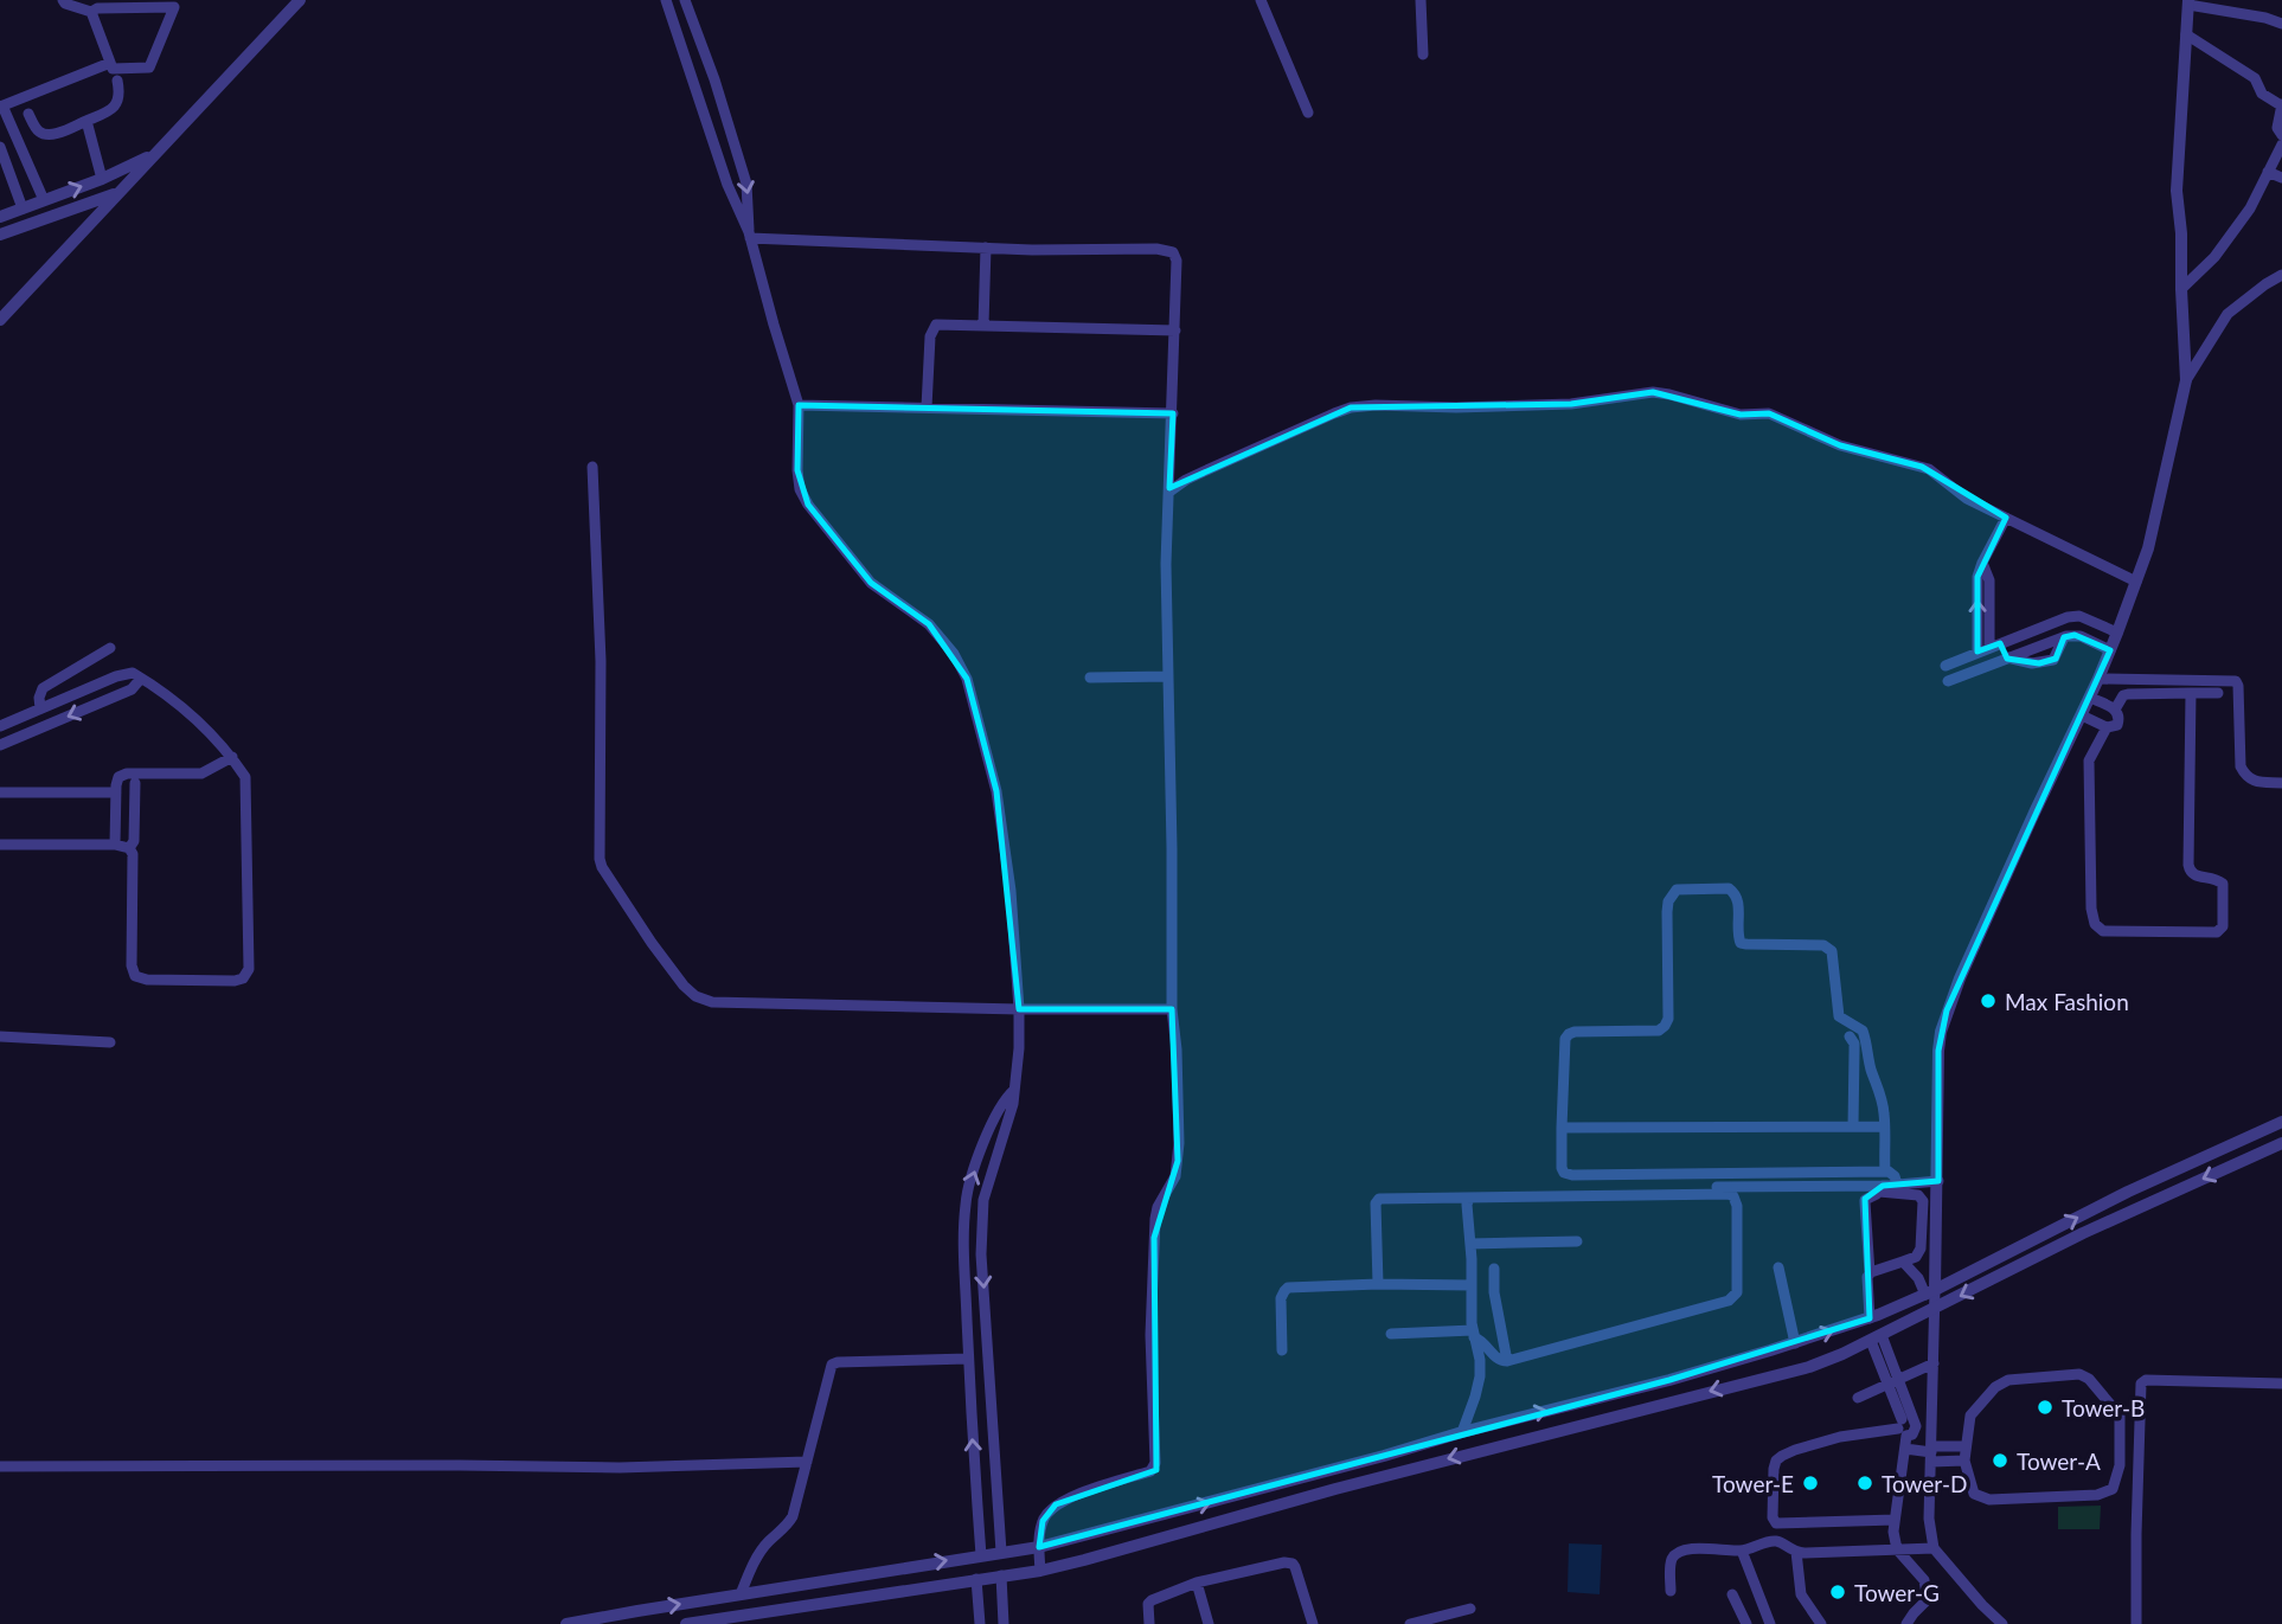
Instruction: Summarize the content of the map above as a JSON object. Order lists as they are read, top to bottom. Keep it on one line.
{"places":["Max Fashion","Tower-B","Tower-A","Tower-E","Tower-D","Tower-G"]}
